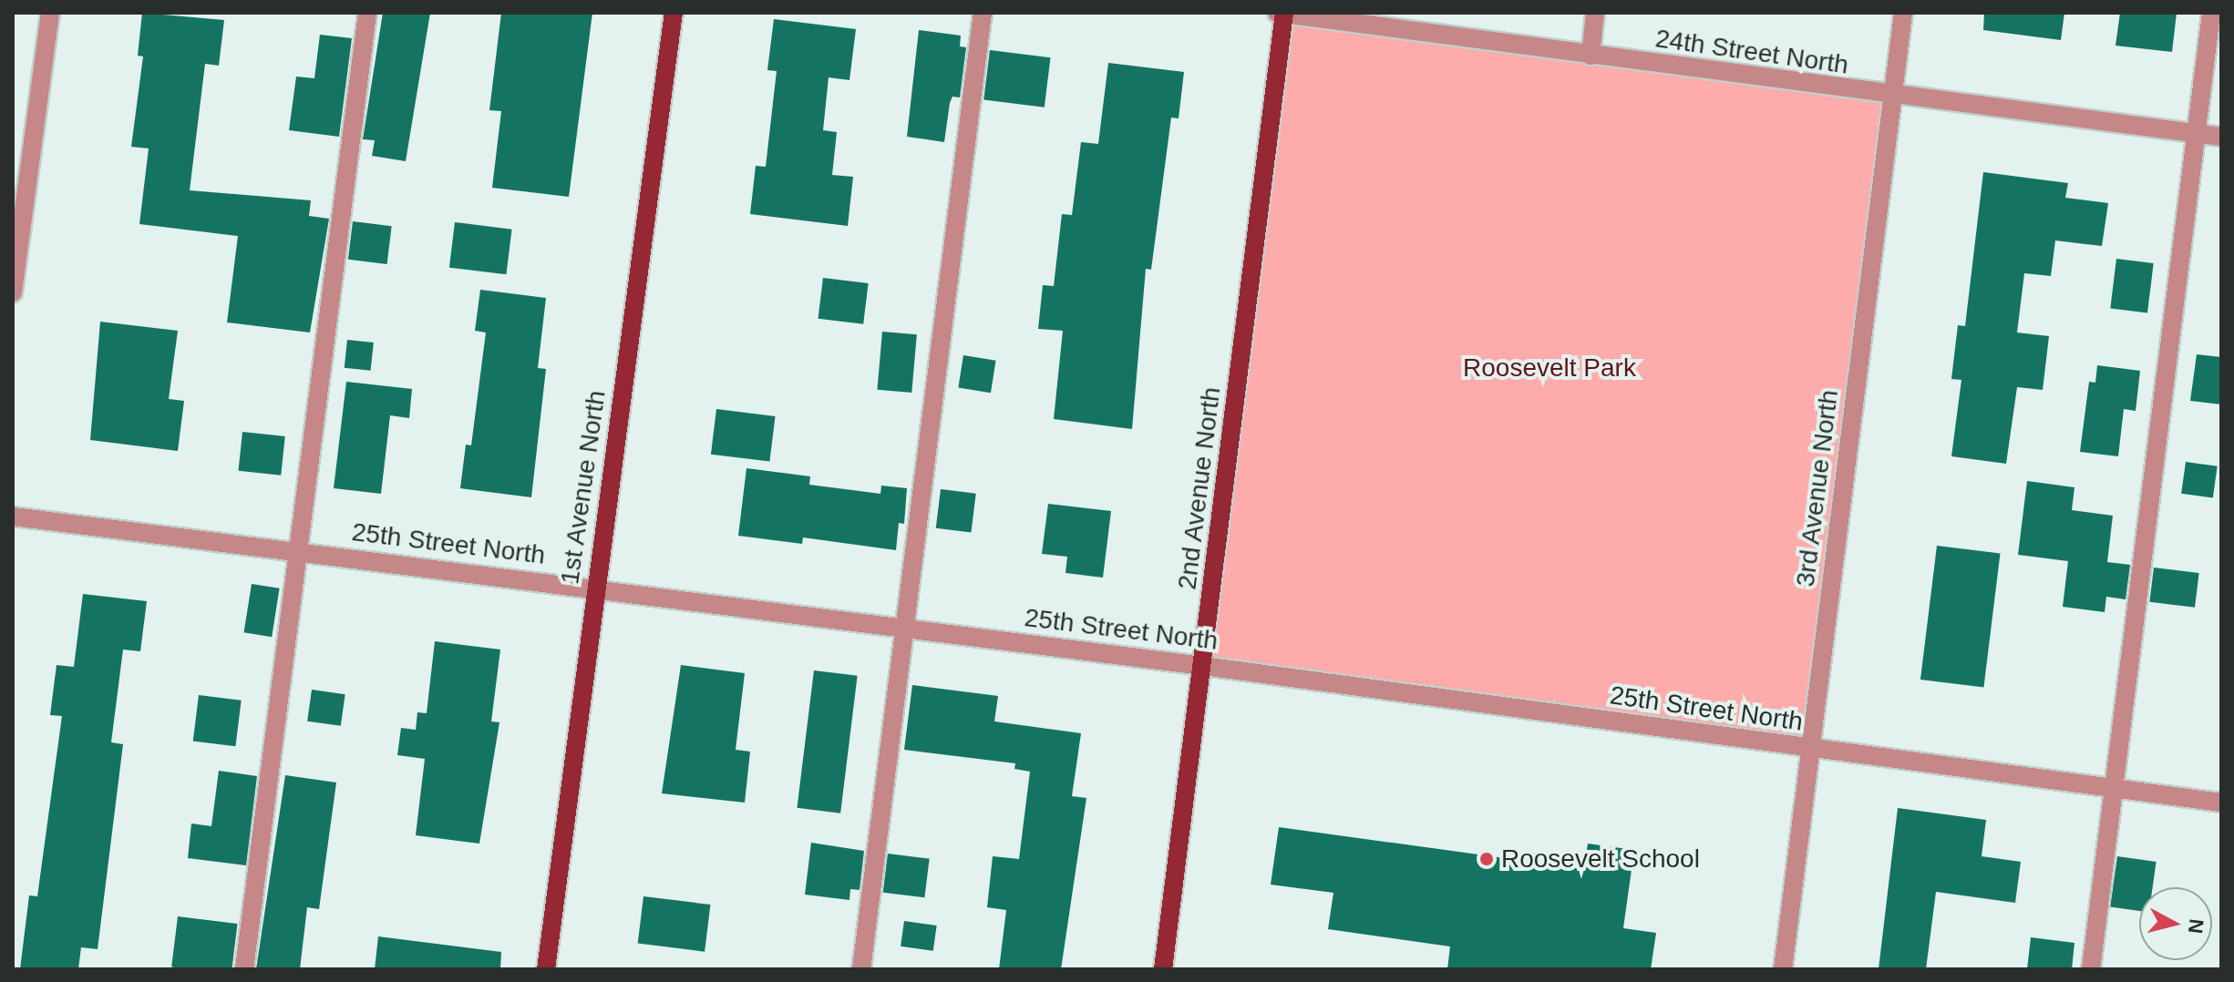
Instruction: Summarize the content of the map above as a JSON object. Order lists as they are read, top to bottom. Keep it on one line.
{"streets":{"main road":["1st Avenue North","2nd Avenue North"],"street":["24th Street North","3rd Avenue North","25th Street North"]},"crossings":[["24th Street North","2nd Avenue North"],["24th Street North","3rd Avenue North"],["1st Avenue North","25th Street North"],["2nd Avenue North","25th Street North"],["3rd Avenue North","25th Street North"]],"parks":["Roosevelt Park"],"places":["Roosevelt School"],"north":"right"}
